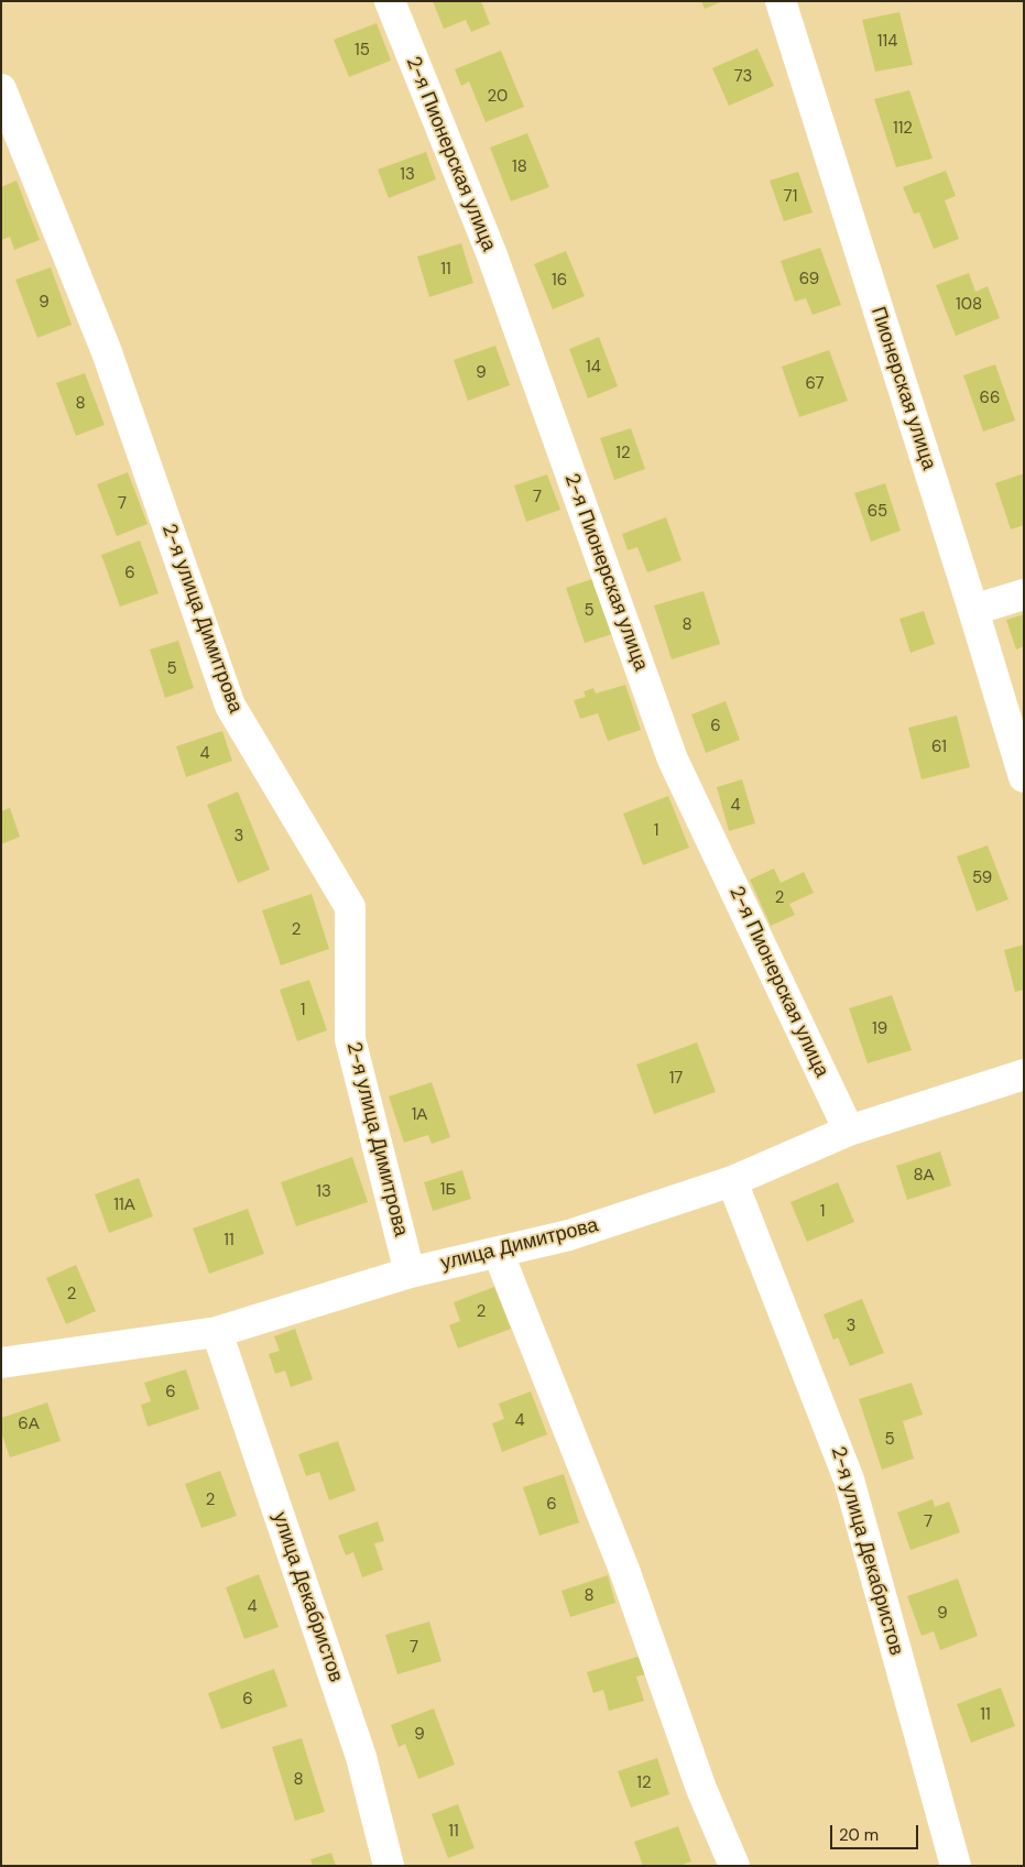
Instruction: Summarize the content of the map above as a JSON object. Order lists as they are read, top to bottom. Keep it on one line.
{"streets":{"street":["2-я Пионерская улица","Пионерская улица","2-я улица Димитрова","улица Димитрова","2-я улица Декабристов","улица Декабристов"]},"crossings":[["2-я Пионерская улица","улица Димитрова"],["2-я улица Димитрова","улица Димитрова"],["улица Димитрова","2-я улица Декабристов"],["улица Димитрова","улица Декабристов"]],"house_numbers":["114","15","73","20","112","18","13","71","11","69","16","9","108","14","9","67","66","8","12","7","7","65","6","5","8","5","6","61","4","4","1","3","59","2","2","1","19","17","1А","8А","1Б","13","11А","1","11","2","2","3","6","4","6А","5","2","6","7","8","4","9","7","6","11","9","8","12","11"],"scale_bar":"20 m"}
